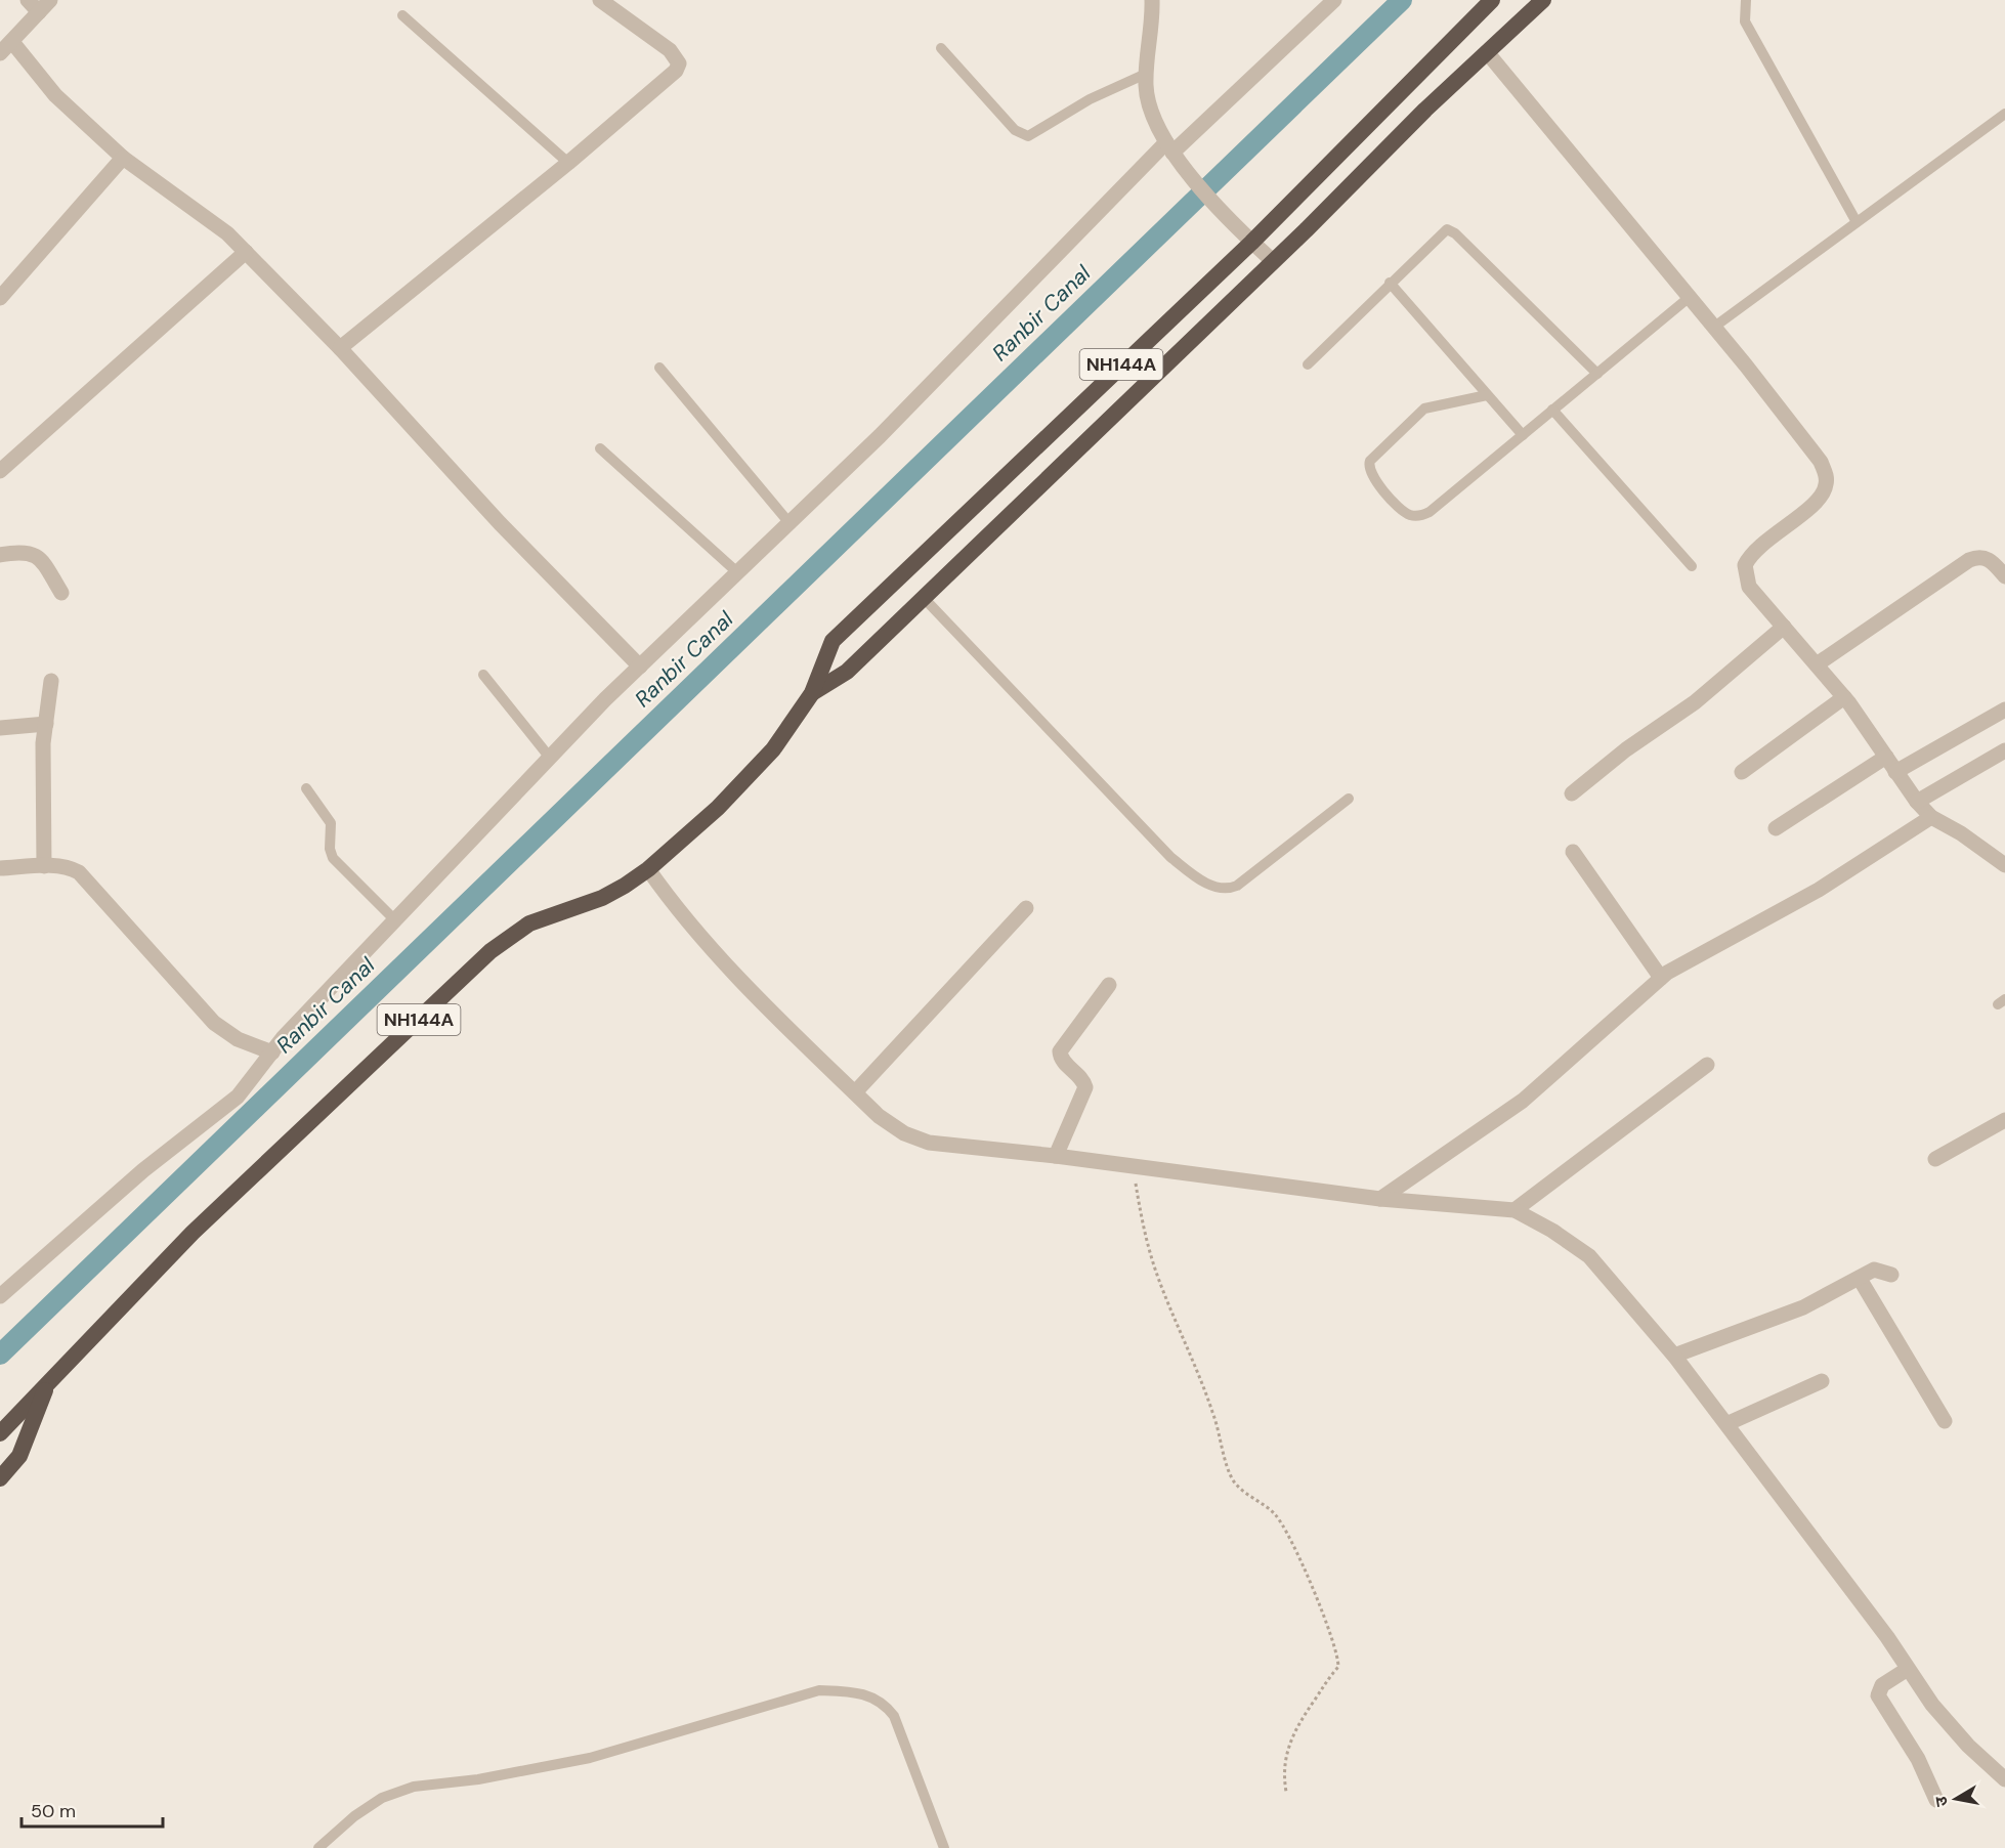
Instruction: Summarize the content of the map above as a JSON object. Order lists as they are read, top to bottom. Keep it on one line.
{"streets":{"highway":["NH144A"]},"water":["Ranbir Canal"],"scale_bar":"50 m","north":"left"}
